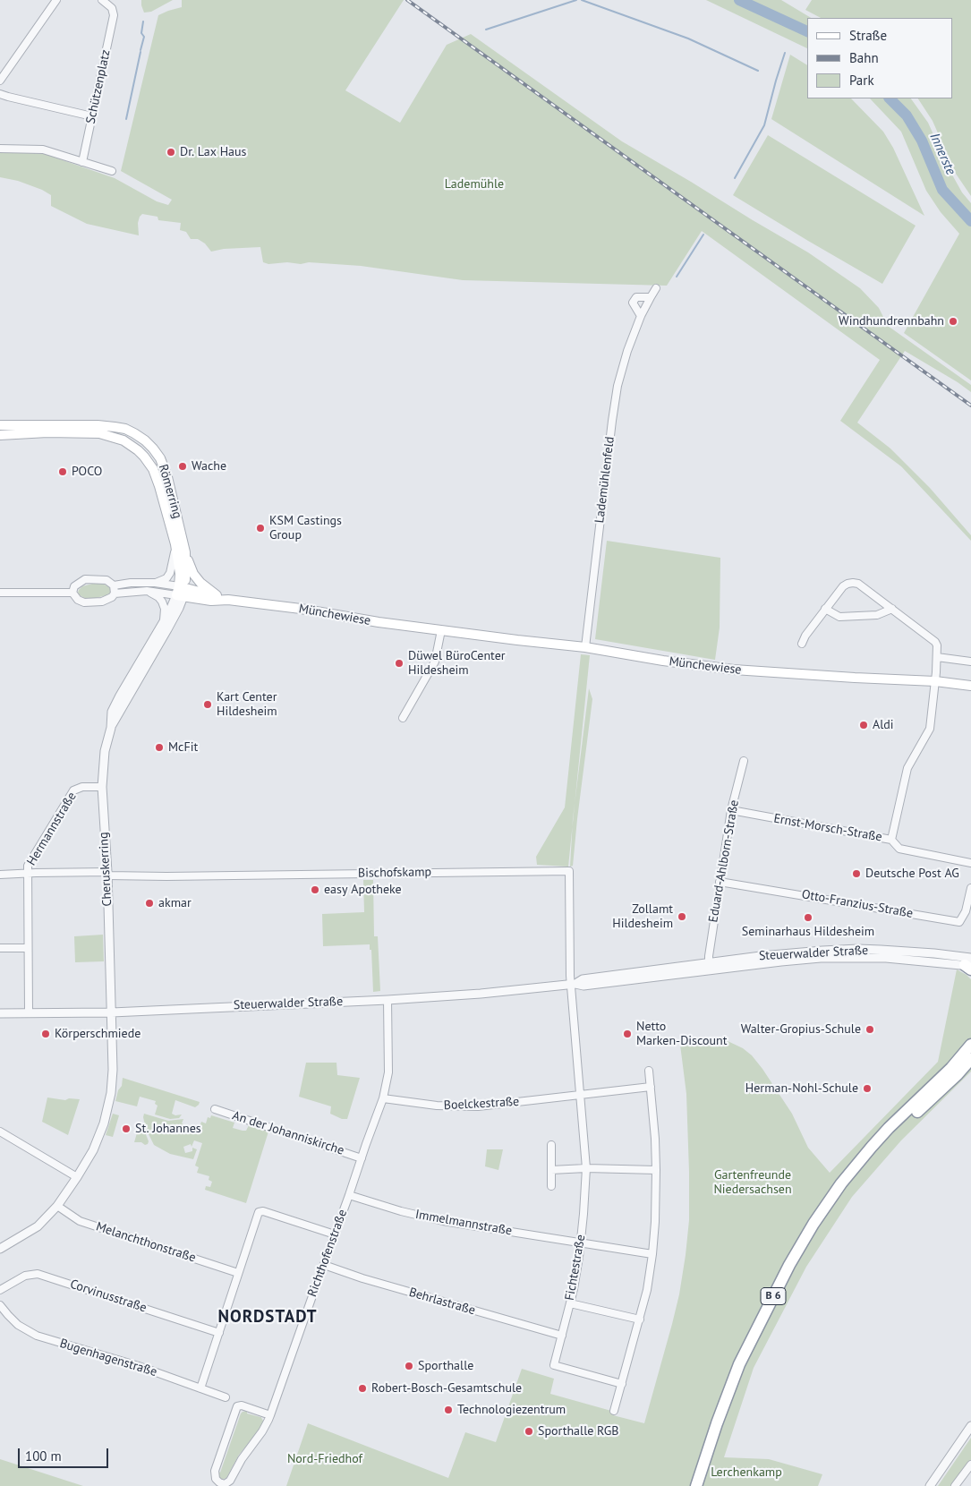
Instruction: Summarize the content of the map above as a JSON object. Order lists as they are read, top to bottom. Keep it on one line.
{"streets":{"highway":["B 6"],"main road":["Römerring","Münchewiese"],"street":["Schützenplatz","Lademühlenfeld","Ernst-Morsch-Straße","Hermannstraße","Eduard-Ahlborn-Straße","Cheruskerring","Bischofskamp","Otto-Franzius-Straße","Steuerwalder Straße","Boelckestraße","An der Johanniskirche","Immelmannstraße","Melanchthonstraße","Richthofenstraße","Fichtestraße","Corvinusstraße","Behrlastraße","Bugenhagenstraße"]},"crossings":[["Lademühlenfeld","Münchewiese"],["Römerring","Münchewiese"],["Römerring","Cheruskerring"],["Münchewiese","Ernst-Morsch-Straße"],["Münchewiese","Cheruskerring"],["Ernst-Morsch-Straße","Eduard-Ahlborn-Straße"],["Hermannstraße","Cheruskerring"],["Hermannstraße","Bischofskamp"],["Hermannstraße","Steuerwalder Straße"],["Eduard-Ahlborn-Straße","Otto-Franzius-Straße"],["Eduard-Ahlborn-Straße","Steuerwalder Straße"],["Cheruskerring","Bischofskamp"],["Cheruskerring","Steuerwalder Straße"],["Cheruskerring","Melanchthonstraße"],["Bischofskamp","Steuerwalder Straße"],["Bischofskamp","Fichtestraße"],["Steuerwalder Straße","Richthofenstraße"],["Steuerwalder Straße","Fichtestraße"],["Boelckestraße","Richthofenstraße"],["Boelckestraße","Fichtestraße"],["An der Johanniskirche","Richthofenstraße"],["Immelmannstraße","Richthofenstraße"],["Immelmannstraße","Fichtestraße"],["Richthofenstraße","Behrlastraße"],["Fichtestraße","Behrlastraße"]],"districts":["NORDSTADT"],"water":["Innerste"],"parks":["Lademühle","Gartenfreunde Niedersachsen","Nord-Friedhof","Lerchenkamp"],"places":["Dr. Lax Haus","Windhundrennbahn","Wache","POCO","KSM Castings Group","Düwel BüroCenter Hildesheim","Kart Center Hildesheim","Aldi","McFit","Deutsche Post AG","easy Apotheke","akmar","Zollamt Hildesheim","Seminarhaus Hildesheim","Walter-Gropius-Schule","Körperschmiede","Netto Marken-Discount","Herman-Nohl-Schule","St. Johannes","Sporthalle","Robert-Bosch-Gesamtschule","Technologiezentrum","Sporthalle RGB"],"legend":["Straße","Bahn","Park"],"scale_bar":"100 m"}
